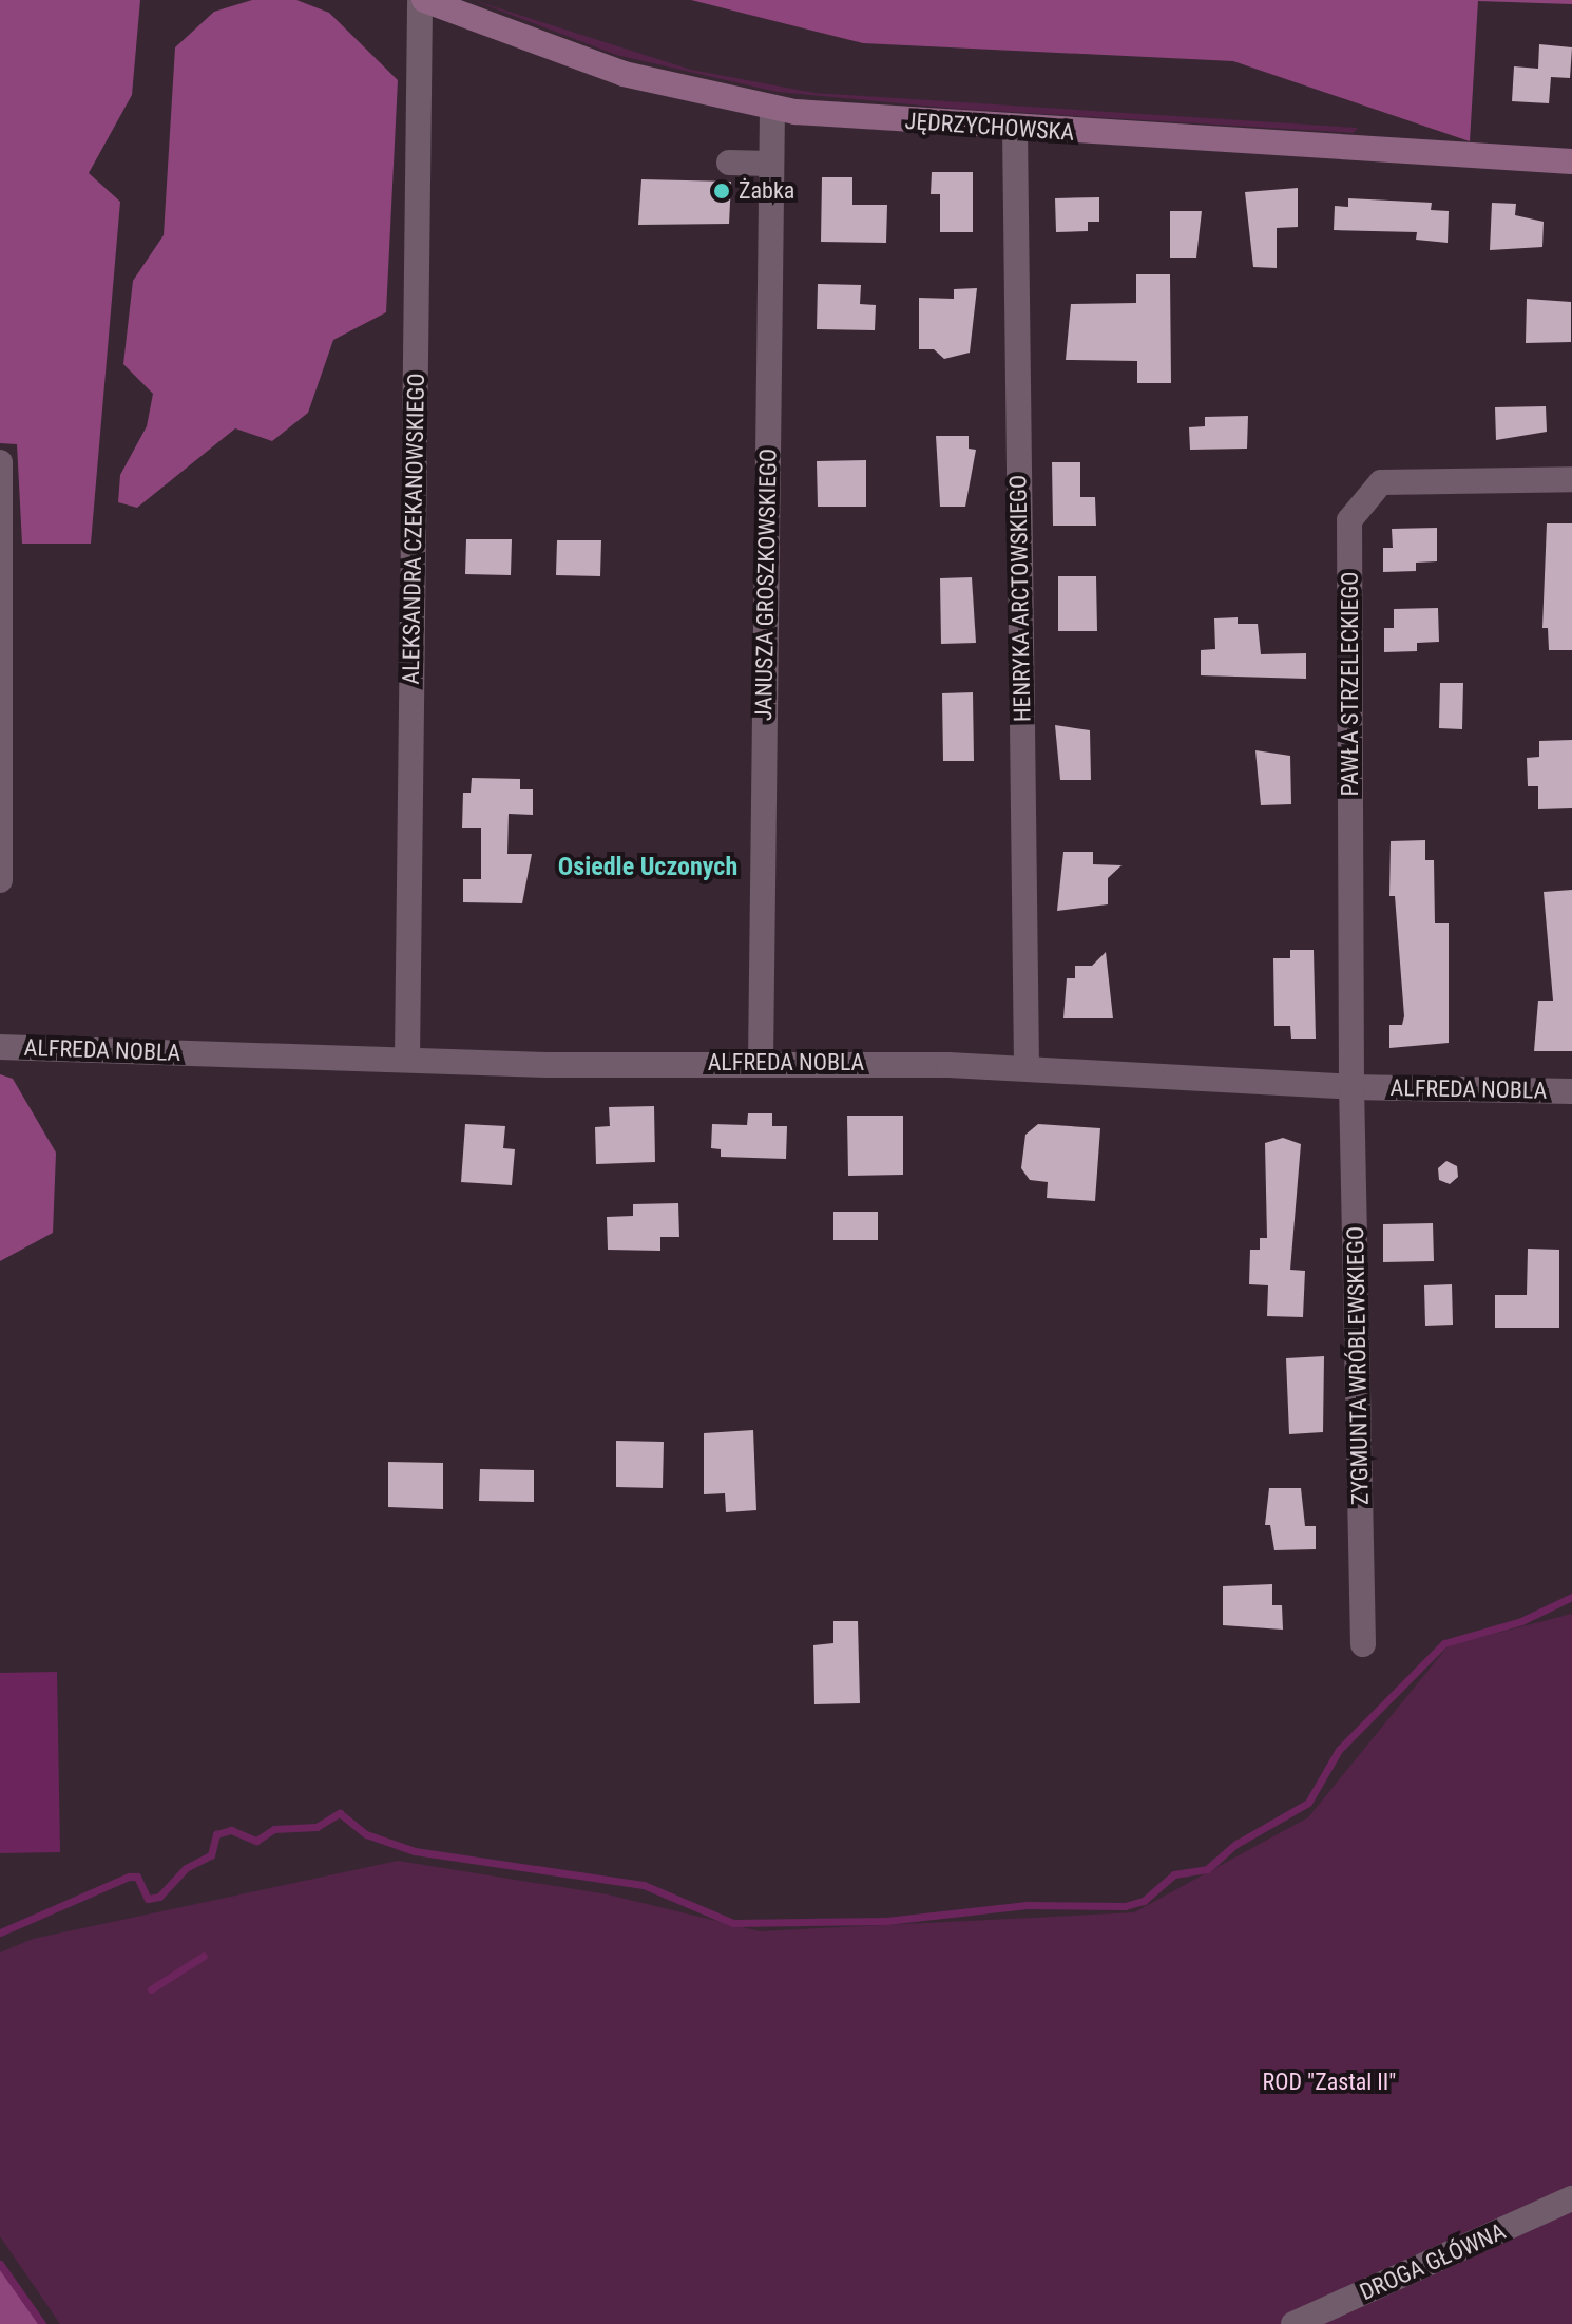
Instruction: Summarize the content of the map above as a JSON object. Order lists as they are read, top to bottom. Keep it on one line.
{"streets":{"main road":["JĘDRZYCHOWSKA"],"street":["ALEKSANDRA CZEKANOWSKIEGO","JANUSZA GROSZKOWSKIEGO","HENRYKA ARCTOWSKIEGO","PAWŁA STRZELECKIEGO","ALFREDA NOBLA","ZYGMUNTA WRÓBLEWSKIEGO","DROGA GŁÓWNA"]},"crossings":[["JĘDRZYCHOWSKA","ALEKSANDRA CZEKANOWSKIEGO"],["JĘDRZYCHOWSKA","JANUSZA GROSZKOWSKIEGO"],["JĘDRZYCHOWSKA","HENRYKA ARCTOWSKIEGO"],["ALEKSANDRA CZEKANOWSKIEGO","ALFREDA NOBLA"],["JANUSZA GROSZKOWSKIEGO","ALFREDA NOBLA"],["HENRYKA ARCTOWSKIEGO","ALFREDA NOBLA"],["PAWŁA STRZELECKIEGO","ALFREDA NOBLA"],["PAWŁA STRZELECKIEGO","ZYGMUNTA WRÓBLEWSKIEGO"],["ALFREDA NOBLA","ZYGMUNTA WRÓBLEWSKIEGO"]],"districts":["Osiedle Uczonych"],"parks":["ROD \"Zastal II\""],"places":["Żabka"]}
